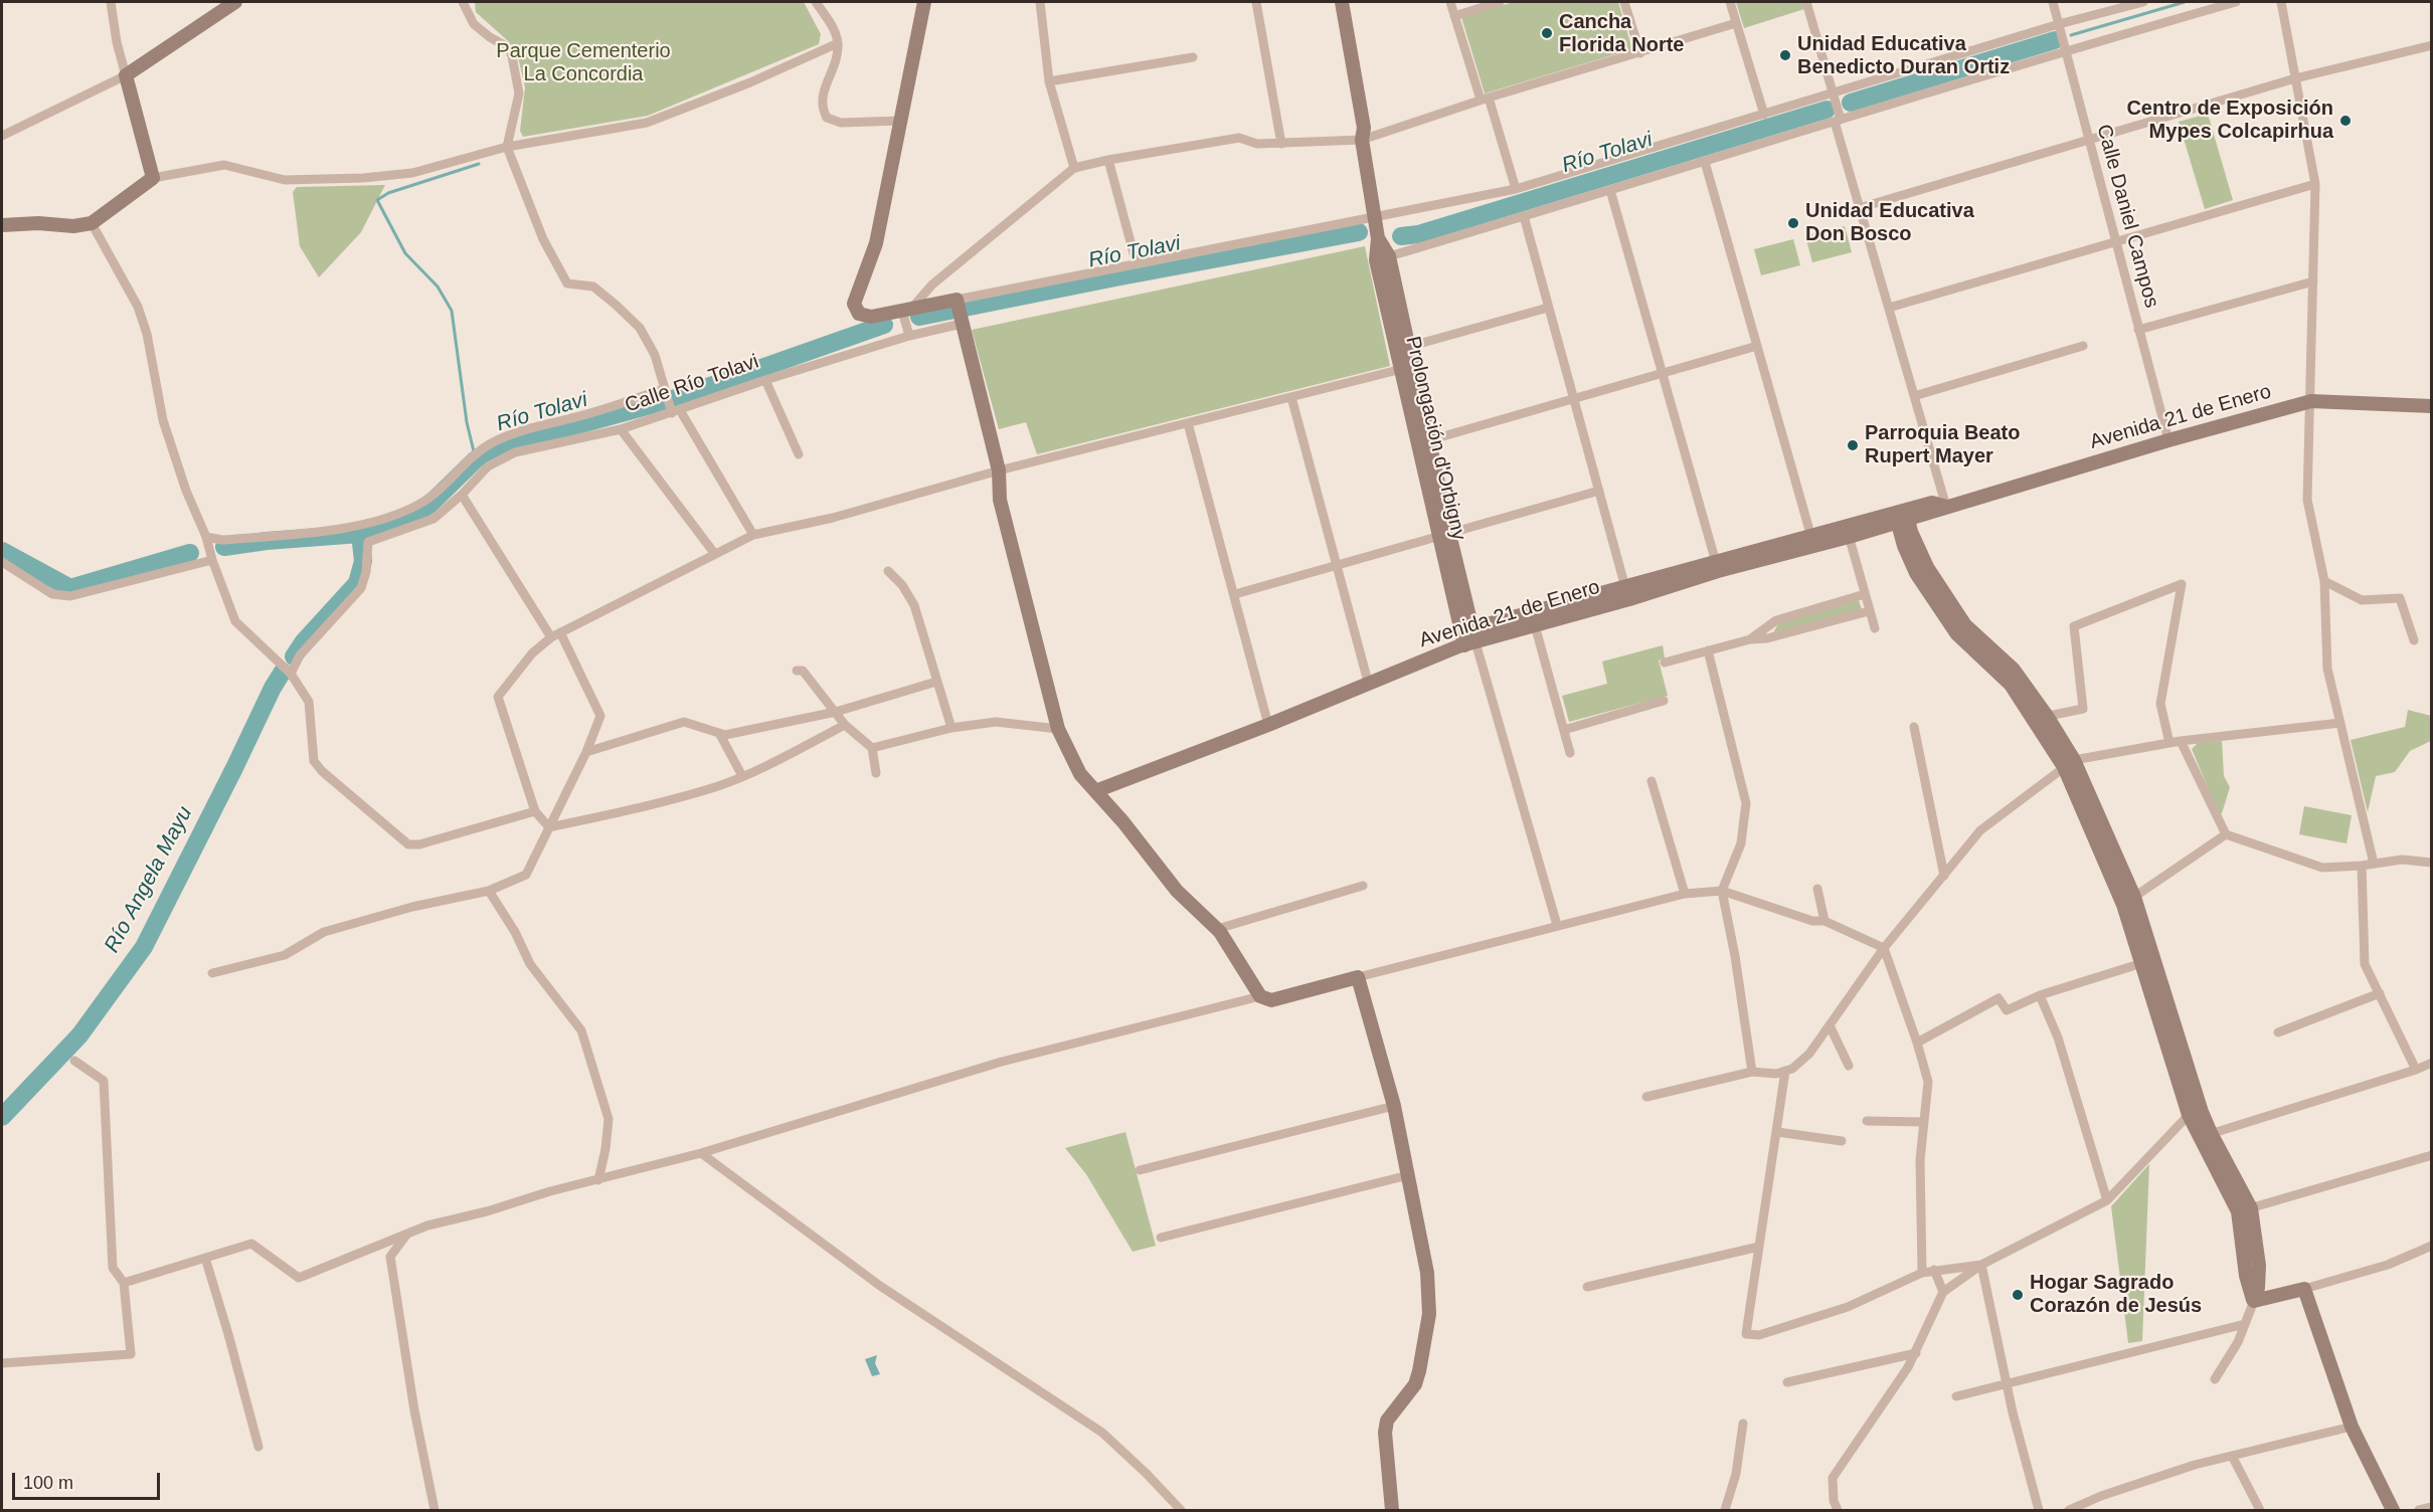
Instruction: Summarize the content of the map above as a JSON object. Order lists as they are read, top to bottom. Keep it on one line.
{"streets":{"main road":["Avenida 21 de Enero","Prolongación d'Orbigny"],"street":["Calle Daniel Campos","Calle Río Tolavi"]},"crossings":[["Calle Daniel Campos","Avenida 21 de Enero"],["Avenida 21 de Enero","Prolongación d'Orbigny"]],"water":["Río Tolavi","Río Angela Mayu"],"parks":["Parque Cementerio La Concordia"],"places":["Cancha Florida Norte","Unidad Educativa Benedicto Duran Ortiz","Centro de Exposición Mypes Colcapirhua","Unidad Educativa Don Bosco","Parroquia Beato Rupert Mayer","Hogar Sagrado Corazón de Jesús"],"scale_bar":"100 m"}
